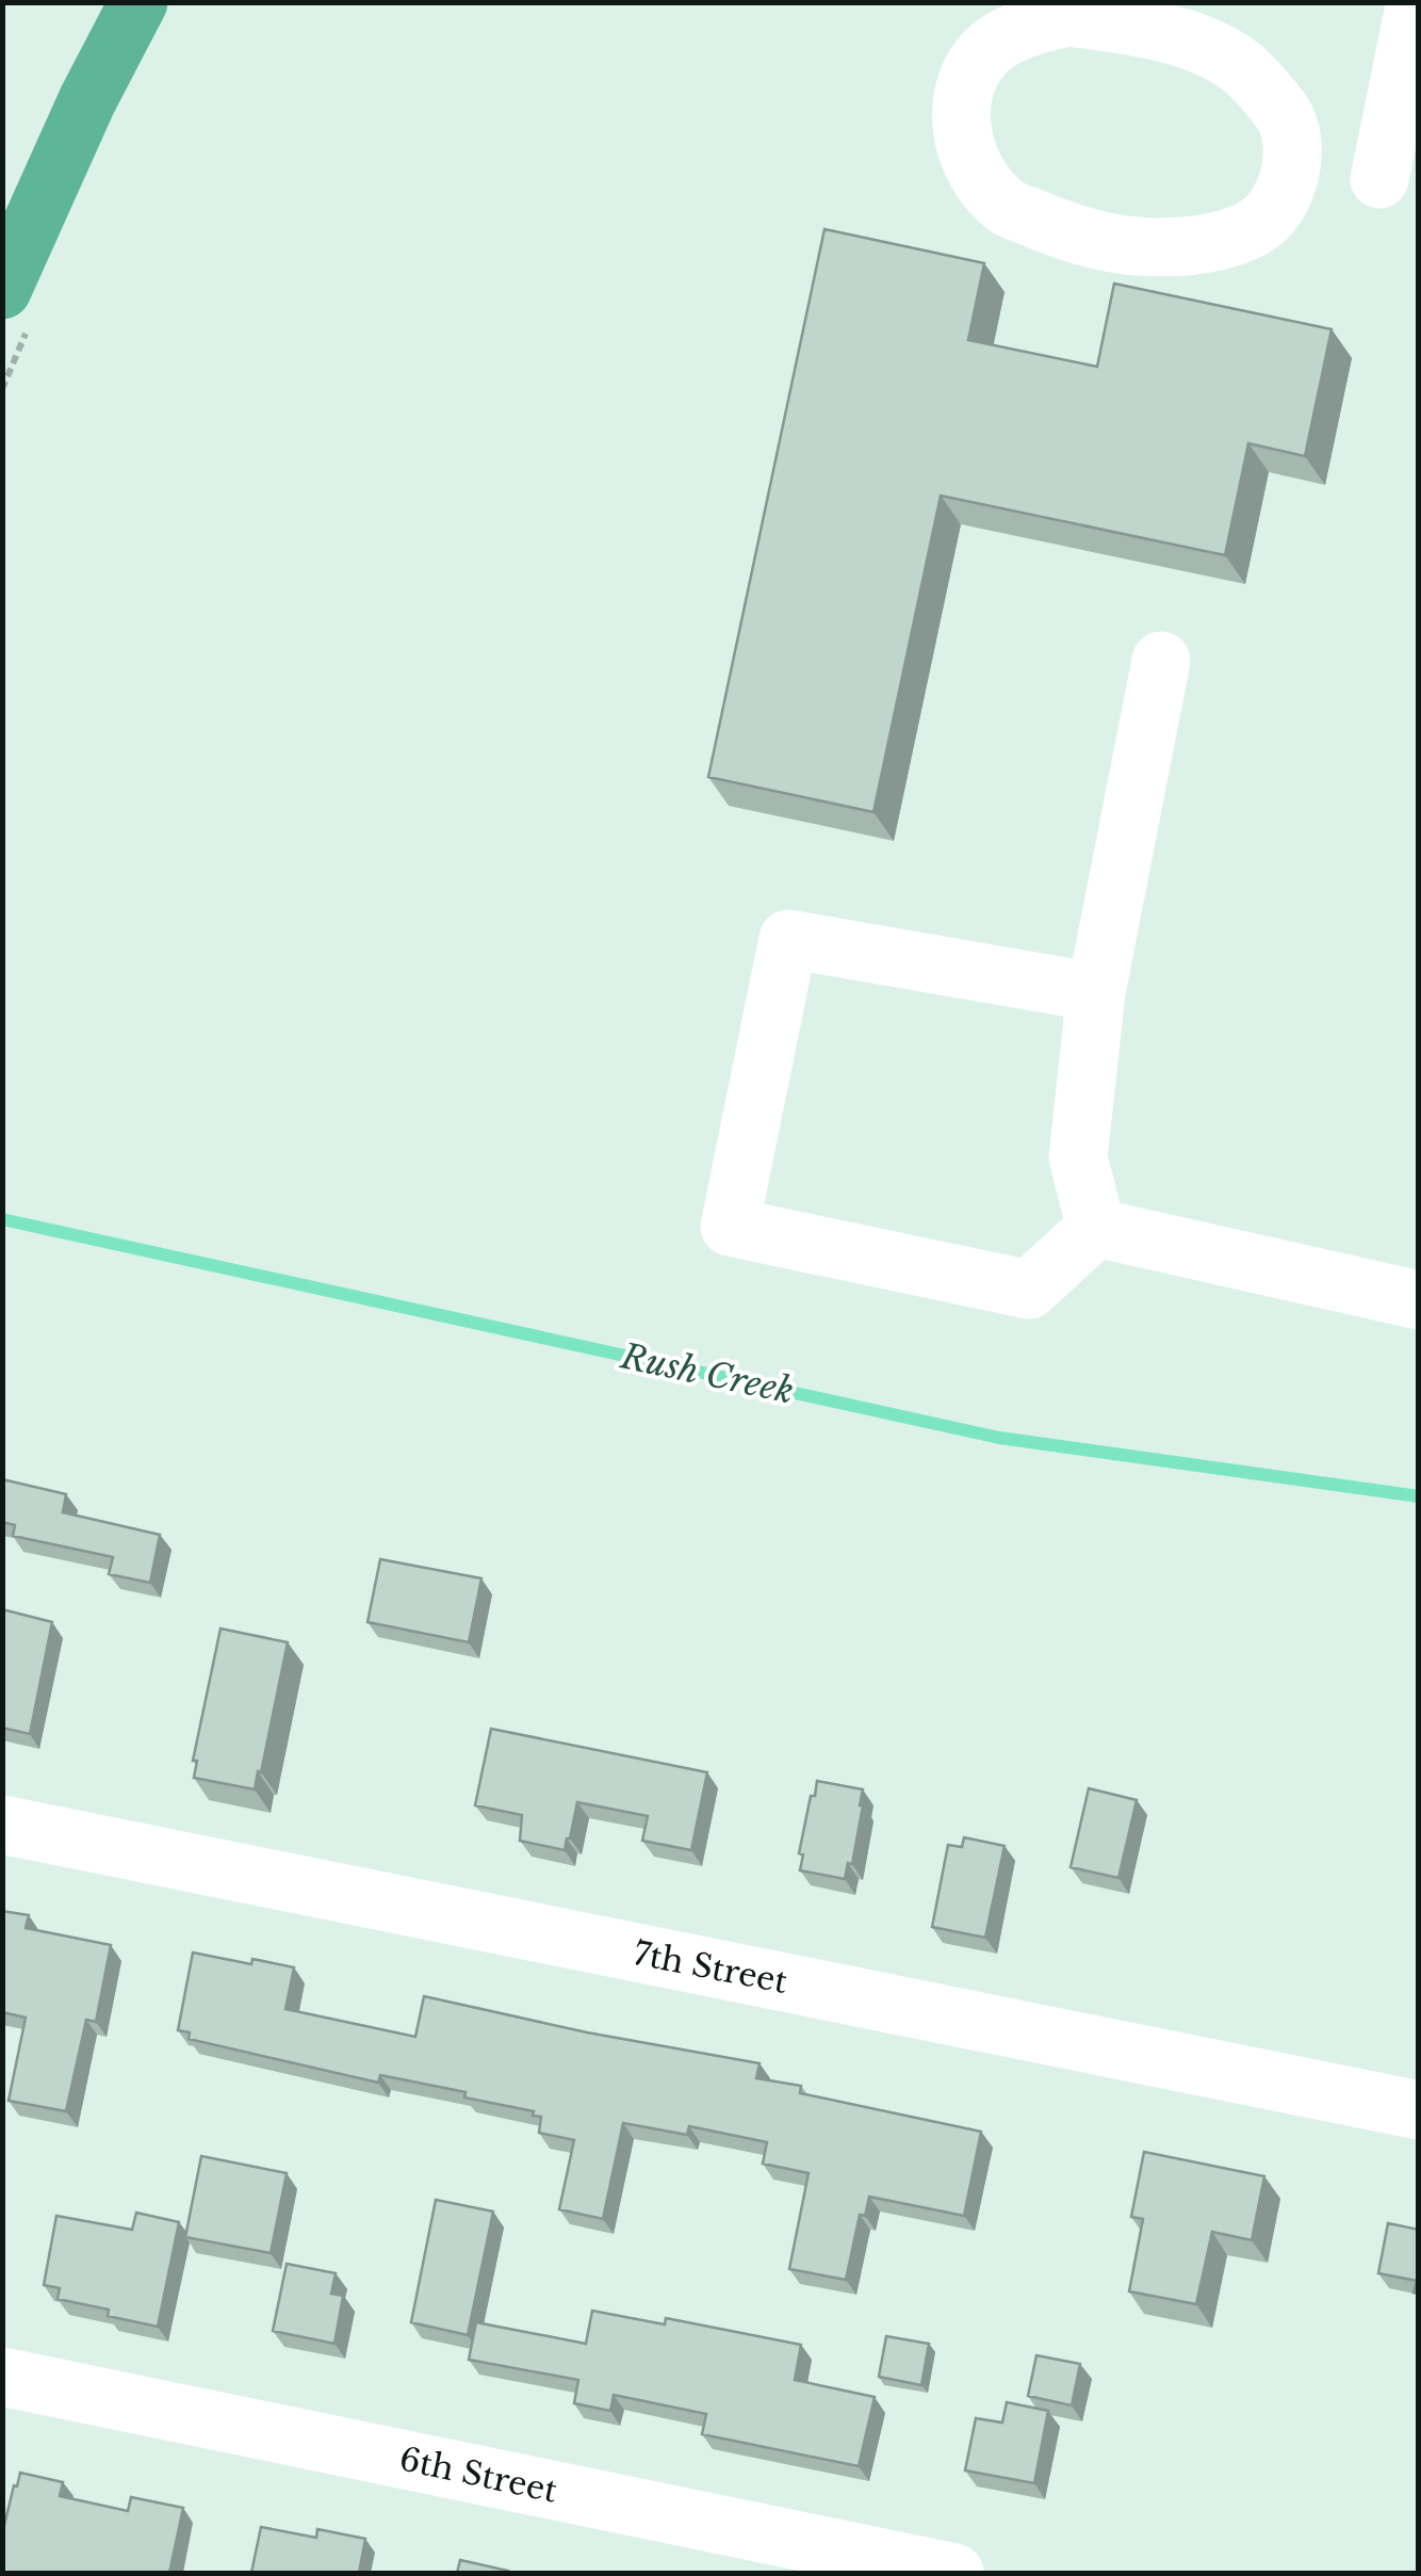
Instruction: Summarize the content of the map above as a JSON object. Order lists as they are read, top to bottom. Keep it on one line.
{"streets":{"street":["7th Street","6th Street"]},"water":["Rush Creek"]}
